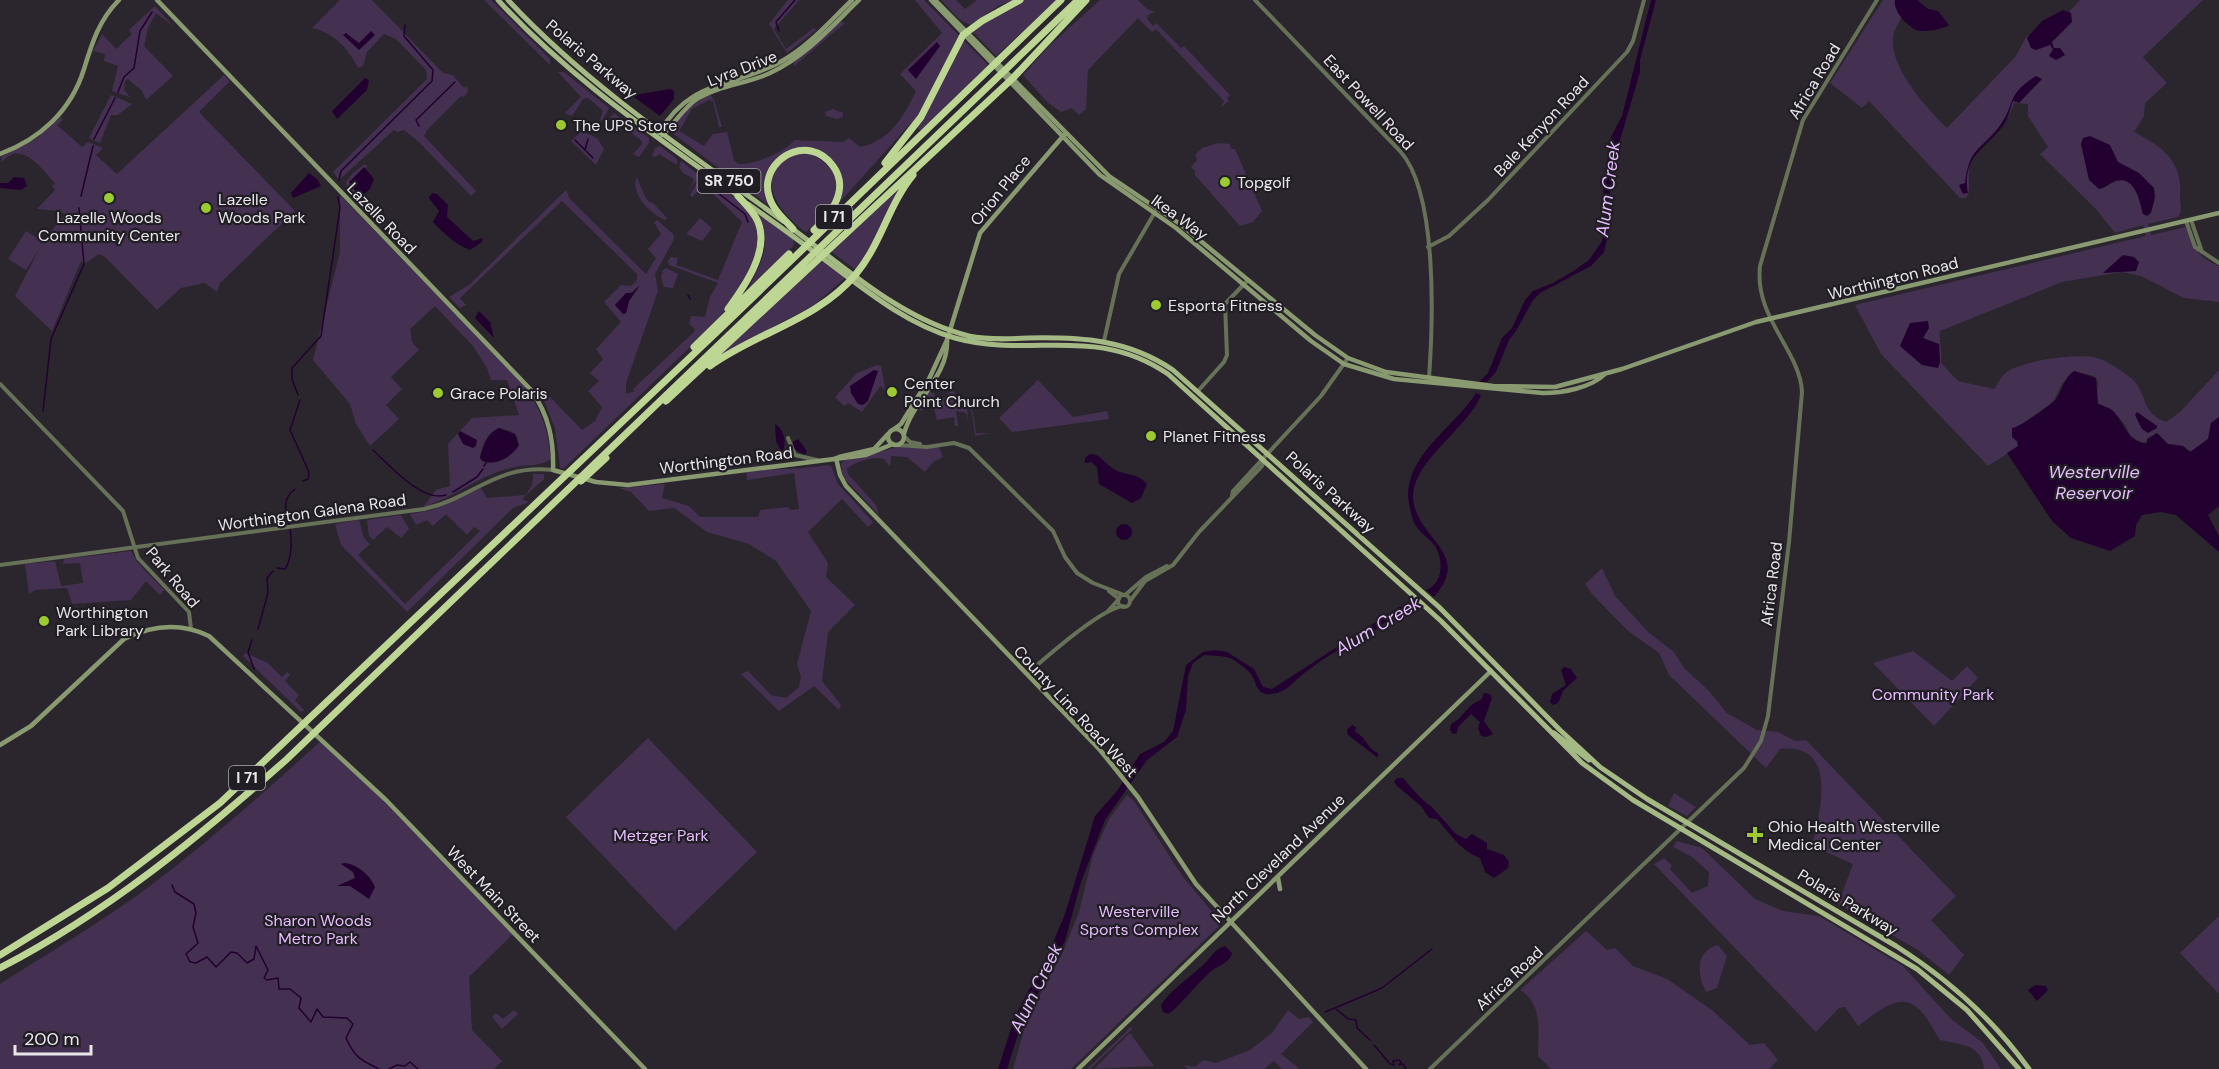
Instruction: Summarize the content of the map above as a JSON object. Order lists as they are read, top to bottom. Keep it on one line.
{"streets":{"highway":["I 71"],"main road":["Polaris Parkway","Lyra Drive","SR 750","Orion Place","Ikea Way","Lazelle Road","Worthington Road","Worthington Galena Road","Park Road","County Line Road West","North Cleveland Avenue","West Main Street"],"street":["Africa Road","East Powell Road","Bale Kenyon Road"]},"crossings":[["Polaris Parkway","Lyra Drive"],["Polaris Parkway","Africa Road"],["Polaris Parkway","Orion Place"],["Polaris Parkway","North Cleveland Avenue"],["Africa Road","Worthington Road"],["East Powell Road","Bale Kenyon Road"],["East Powell Road","Worthington Road"],["Orion Place","Ikea Way"],["Orion Place","Worthington Road"],["Ikea Way","Worthington Road"],["Lazelle Road","Worthington Galena Road"],["Worthington Road","Worthington Galena Road"],["Worthington Road","County Line Road West"],["Worthington Galena Road","Park Road"],["Park Road","West Main Street"],["County Line Road West","North Cleveland Avenue"]],"water":["Alum Creek","Westerville Reservoir"],"parks":["Community Park","Metzger Park","Westerville Sports Complex","Sharon Woods Metro Park"],"places":{"other":["The UPS Store","Topgolf","Lazelle Woods Community Center","Lazelle Woods Park","Esporta Fitness","Center Point Church","Grace Polaris","Planet Fitness","Worthington Park Library"],"health":["Ohio Health Westerville Medical Center"]},"scale_bar":"200 m"}
